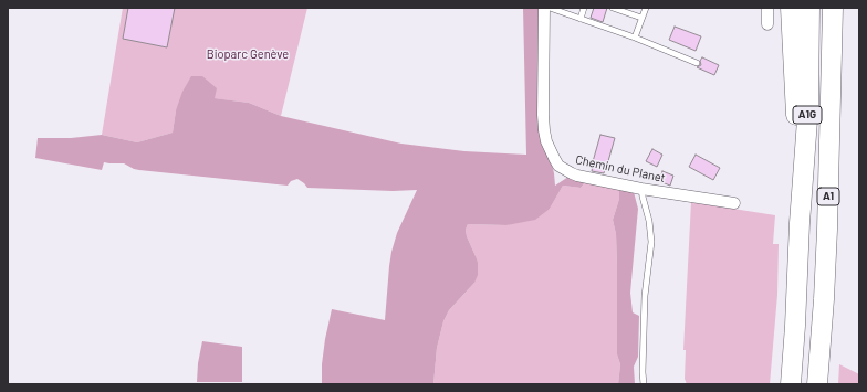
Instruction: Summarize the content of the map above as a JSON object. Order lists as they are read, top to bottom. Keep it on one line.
{"streets":{"highway":["A1G","A1"],"street":["Chemin du Planet"]},"crossings":[["A1G","A1"]],"parks":["Bioparc Genève"]}
